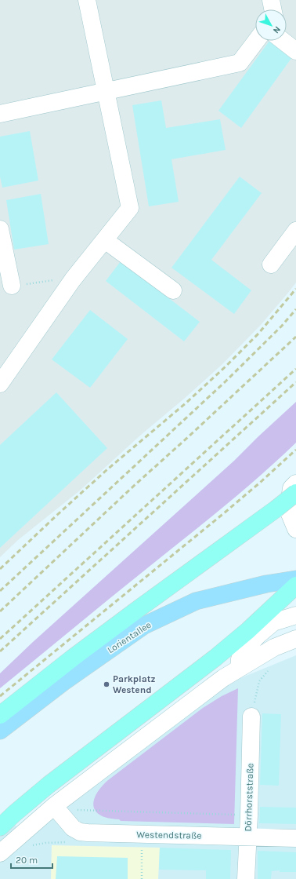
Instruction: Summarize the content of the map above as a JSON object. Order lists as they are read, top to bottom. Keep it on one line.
{"streets":{"main road":["Lorientallee"],"street":["Dörrhorststraße","Westendstraße"]},"crossings":[["Dörrhorststraße","Westendstraße"]],"places":["Parkplatz Westend"],"scale_bar":"20 m","north":"bottom right"}
